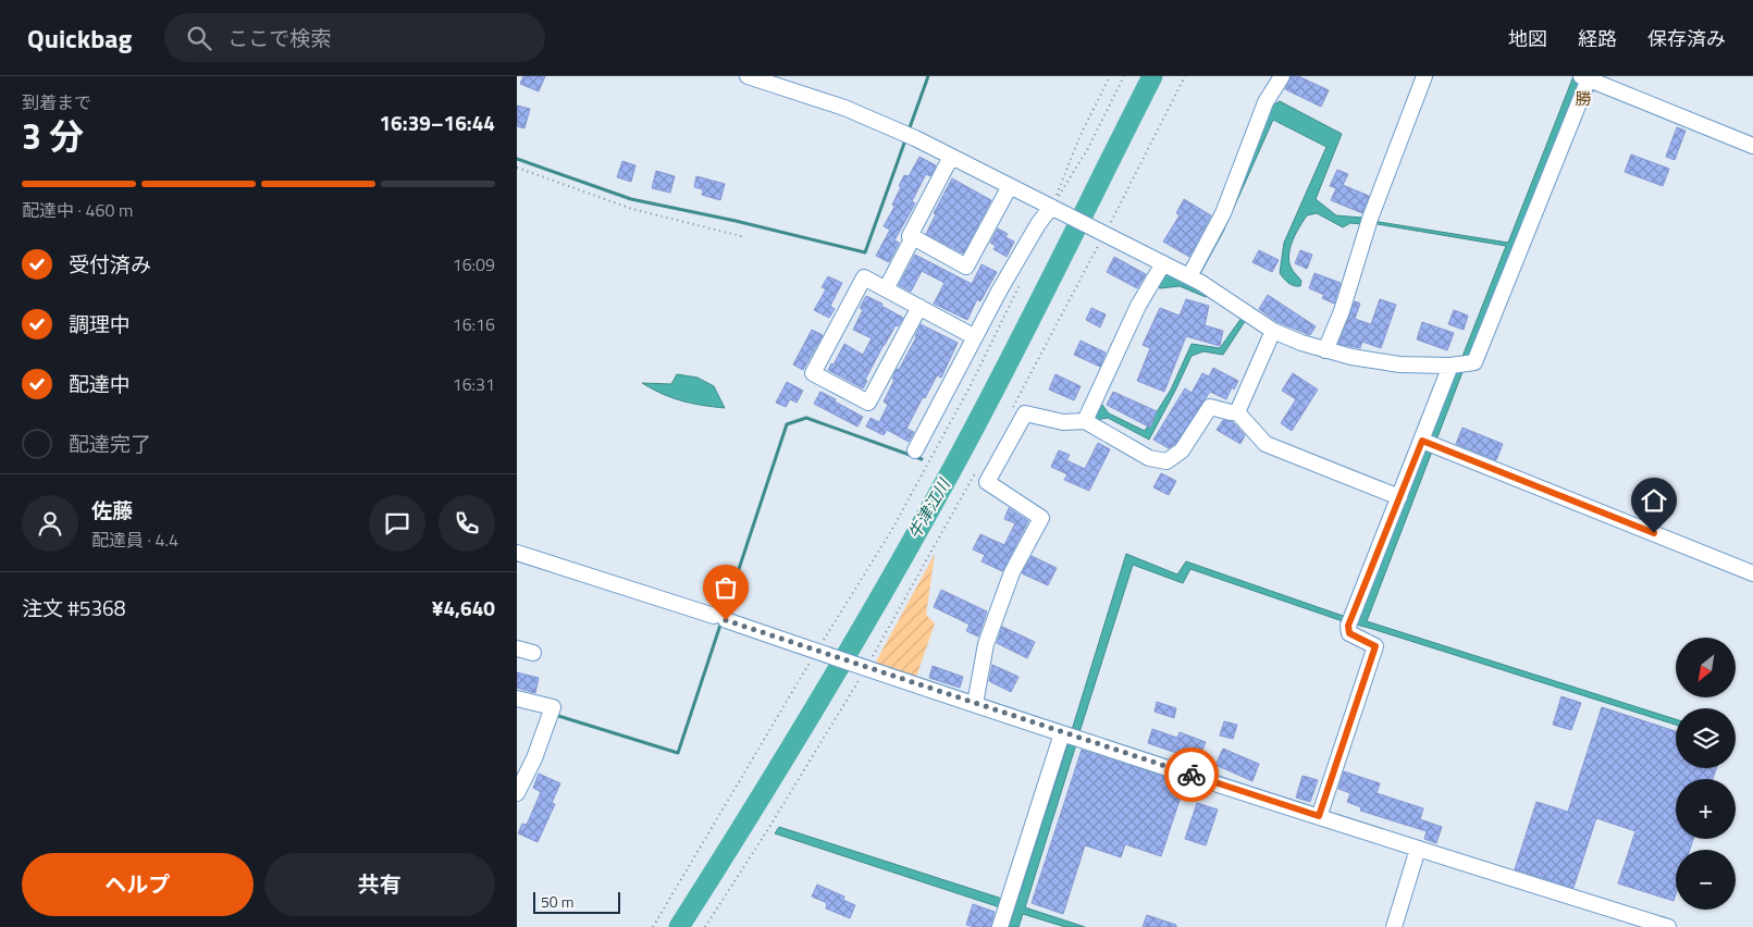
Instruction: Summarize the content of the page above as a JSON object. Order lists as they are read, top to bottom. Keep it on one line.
{"districts":["勝"],"water":["牛津江川"],"scale_bar":"50 m","north":"bottom left","page":{"header":"Quickbag","search":"ここで検索","nav":["地図","経路","保存済み"],"heading":["3 分","到着まで","16:39–16:44"],"panel":["佐藤","配達員 · 4.4","注文 #5368","¥4,640"],"bar":"配達中 · 460 m","list":[["受付済み","16:09"],["調理中","16:16"],["配達中","16:31"],"配達完了"],"map_buttons":["+","−"],"buttons":["ヘルプ","共有"],"scale":"50 m"}}
